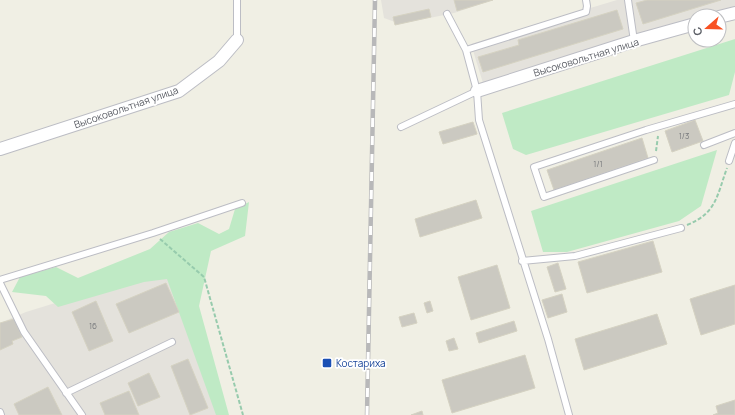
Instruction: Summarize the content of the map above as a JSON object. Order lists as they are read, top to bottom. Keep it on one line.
{"streets":{"street":["Высоковольтная улица"]},"places":{"transit":["Костариха"]},"house_numbers":["1/3","1/1","16"],"north":"left"}
